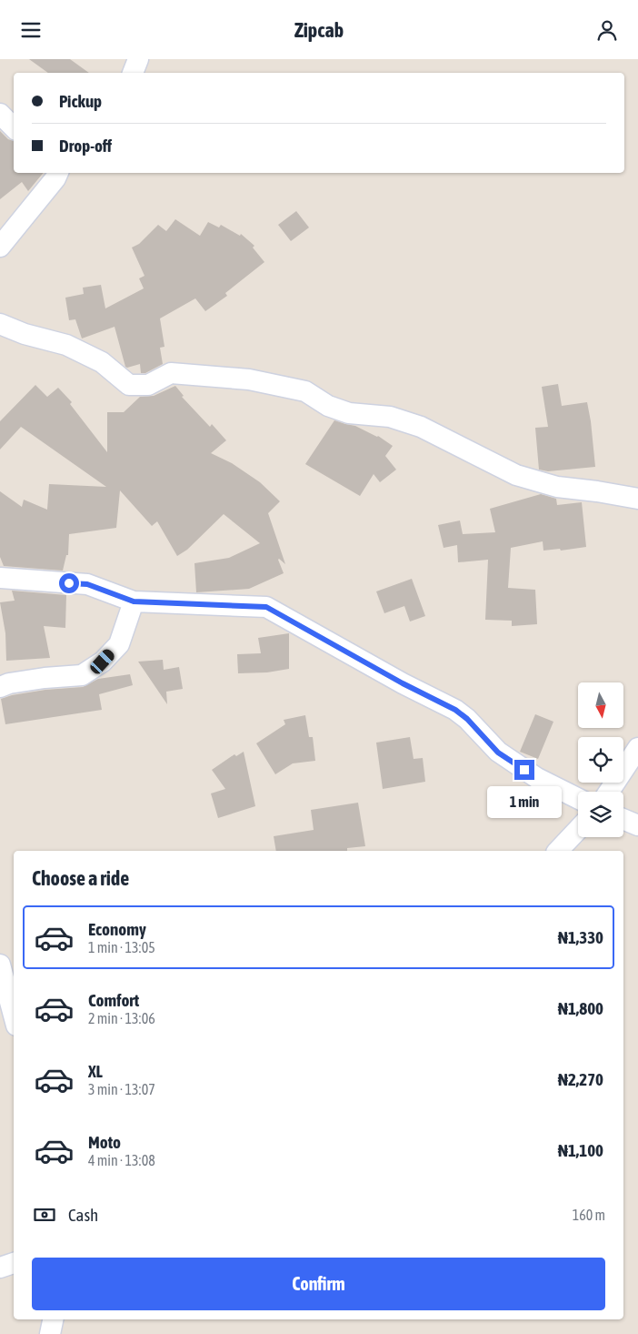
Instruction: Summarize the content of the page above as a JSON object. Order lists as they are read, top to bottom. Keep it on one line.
{"north":"bottom","page":{"header":"Zipcab","banner":["Pickup","Drop-off"],"bubble":"1 min","heading":"Choose a ride","list":[{"name":"Economy","note":"1 min · 13:05","value":"₦1,330"},{"name":"Comfort","note":"2 min · 13:06","value":"₦1,800"},{"name":"XL","note":"3 min · 13:07","value":"₦2,270"},{"name":"Moto","note":"4 min · 13:08","value":"₦1,100"}],"pay":["Cash","160 m"],"buttons":"Confirm"}}
